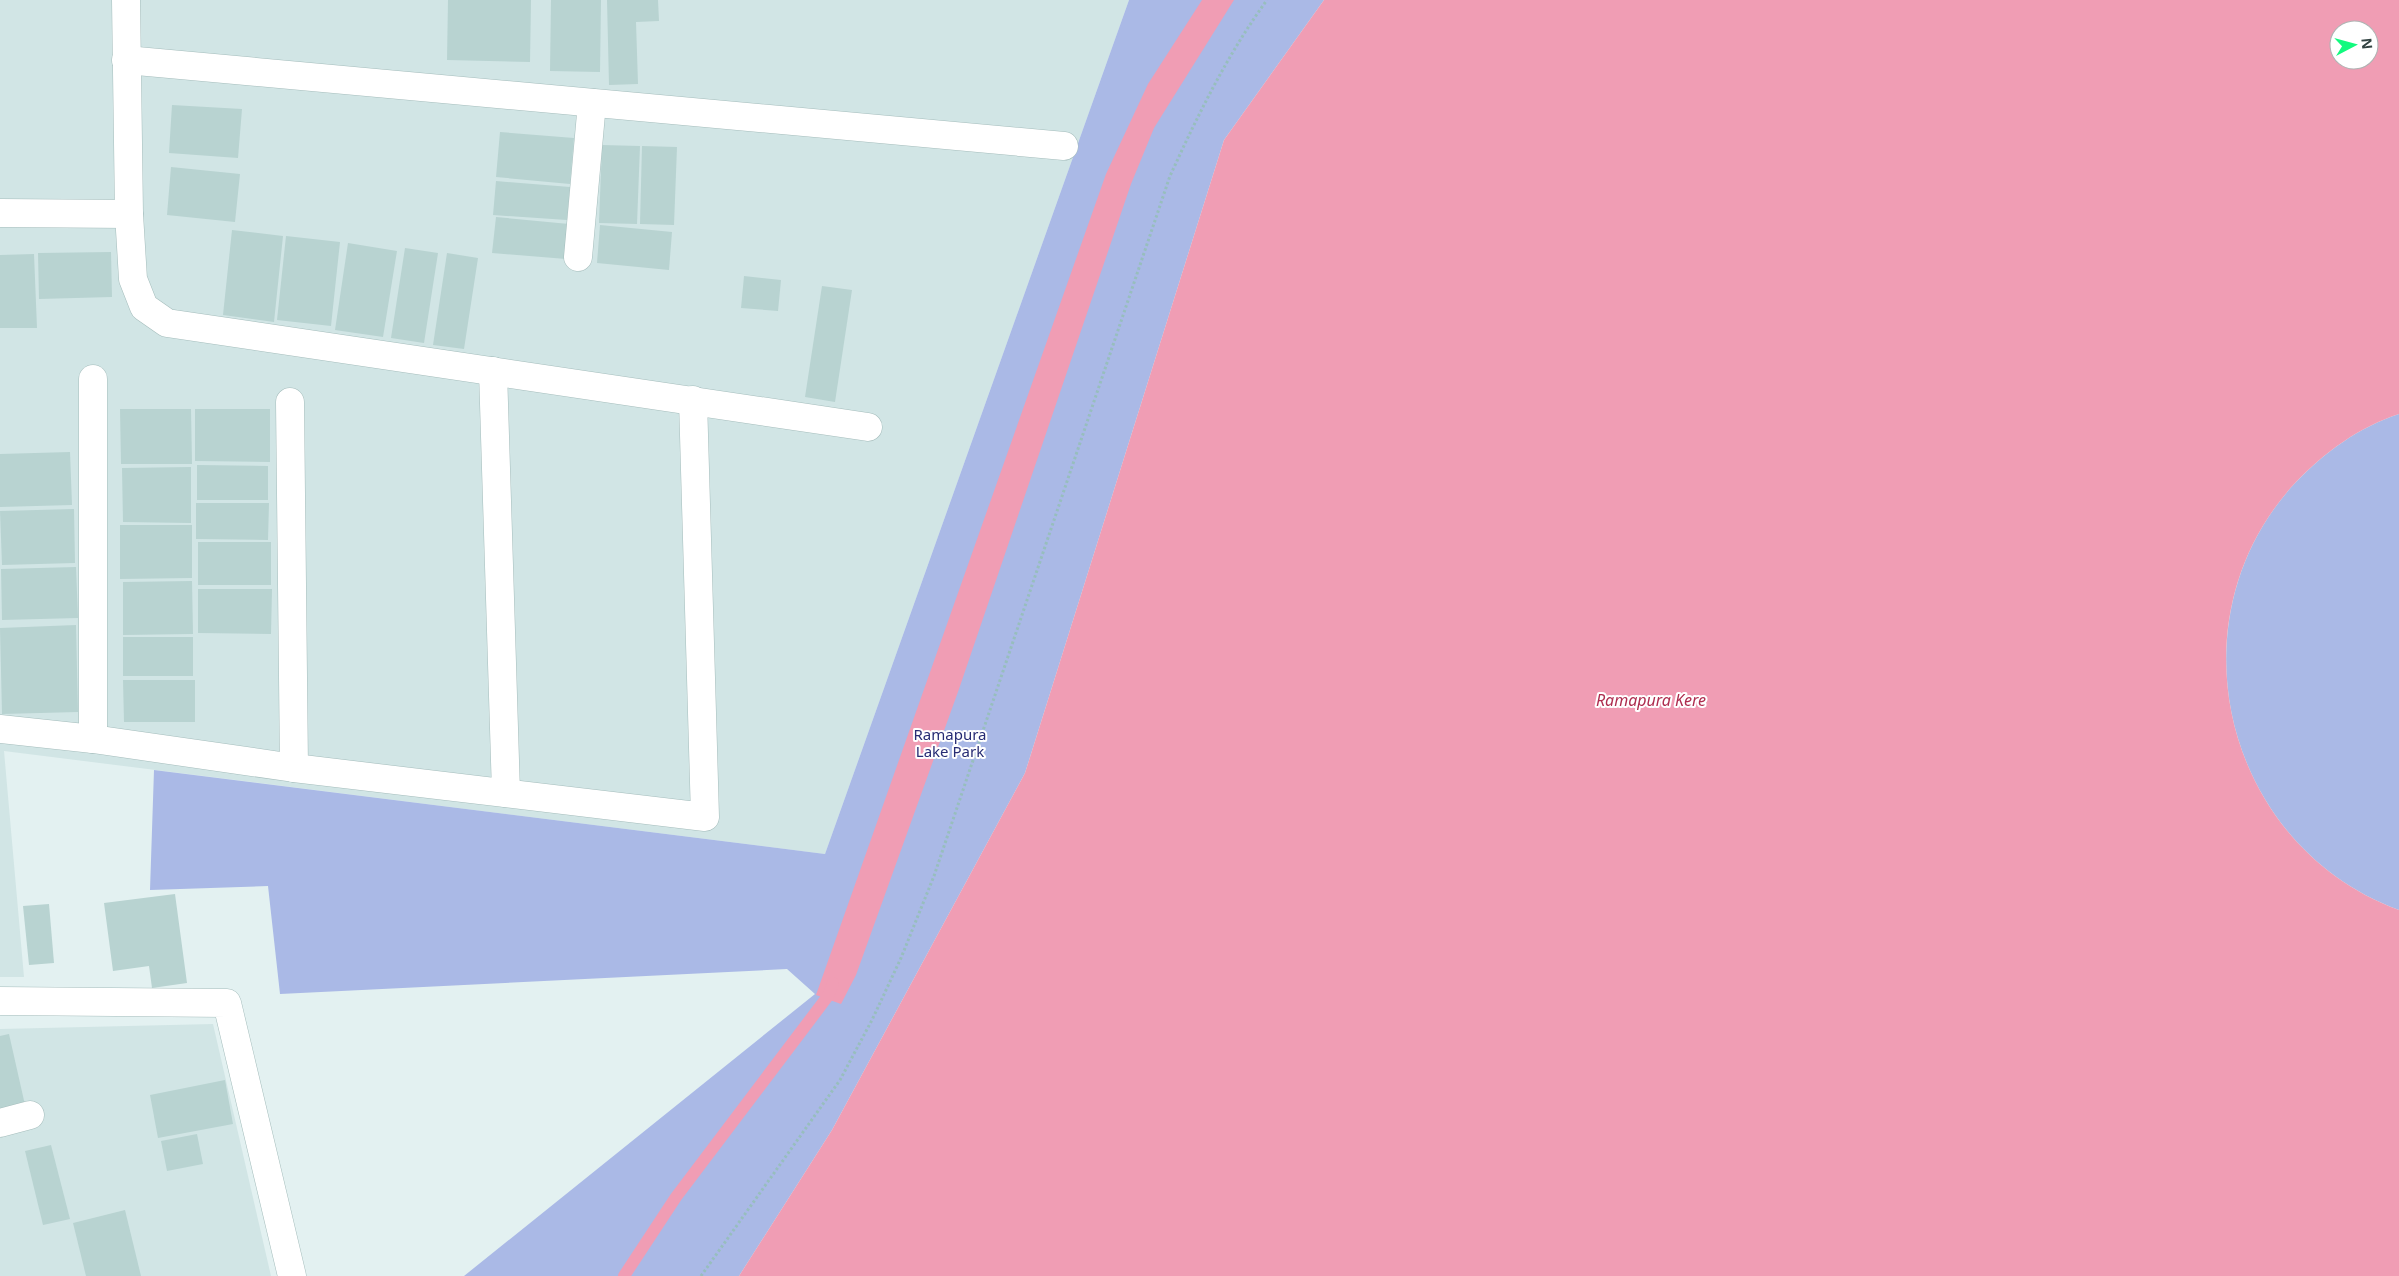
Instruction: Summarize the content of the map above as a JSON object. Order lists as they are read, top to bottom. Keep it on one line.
{"water":["Ramapura Kere"],"parks":["Ramapura Lake Park"],"north":"right"}
